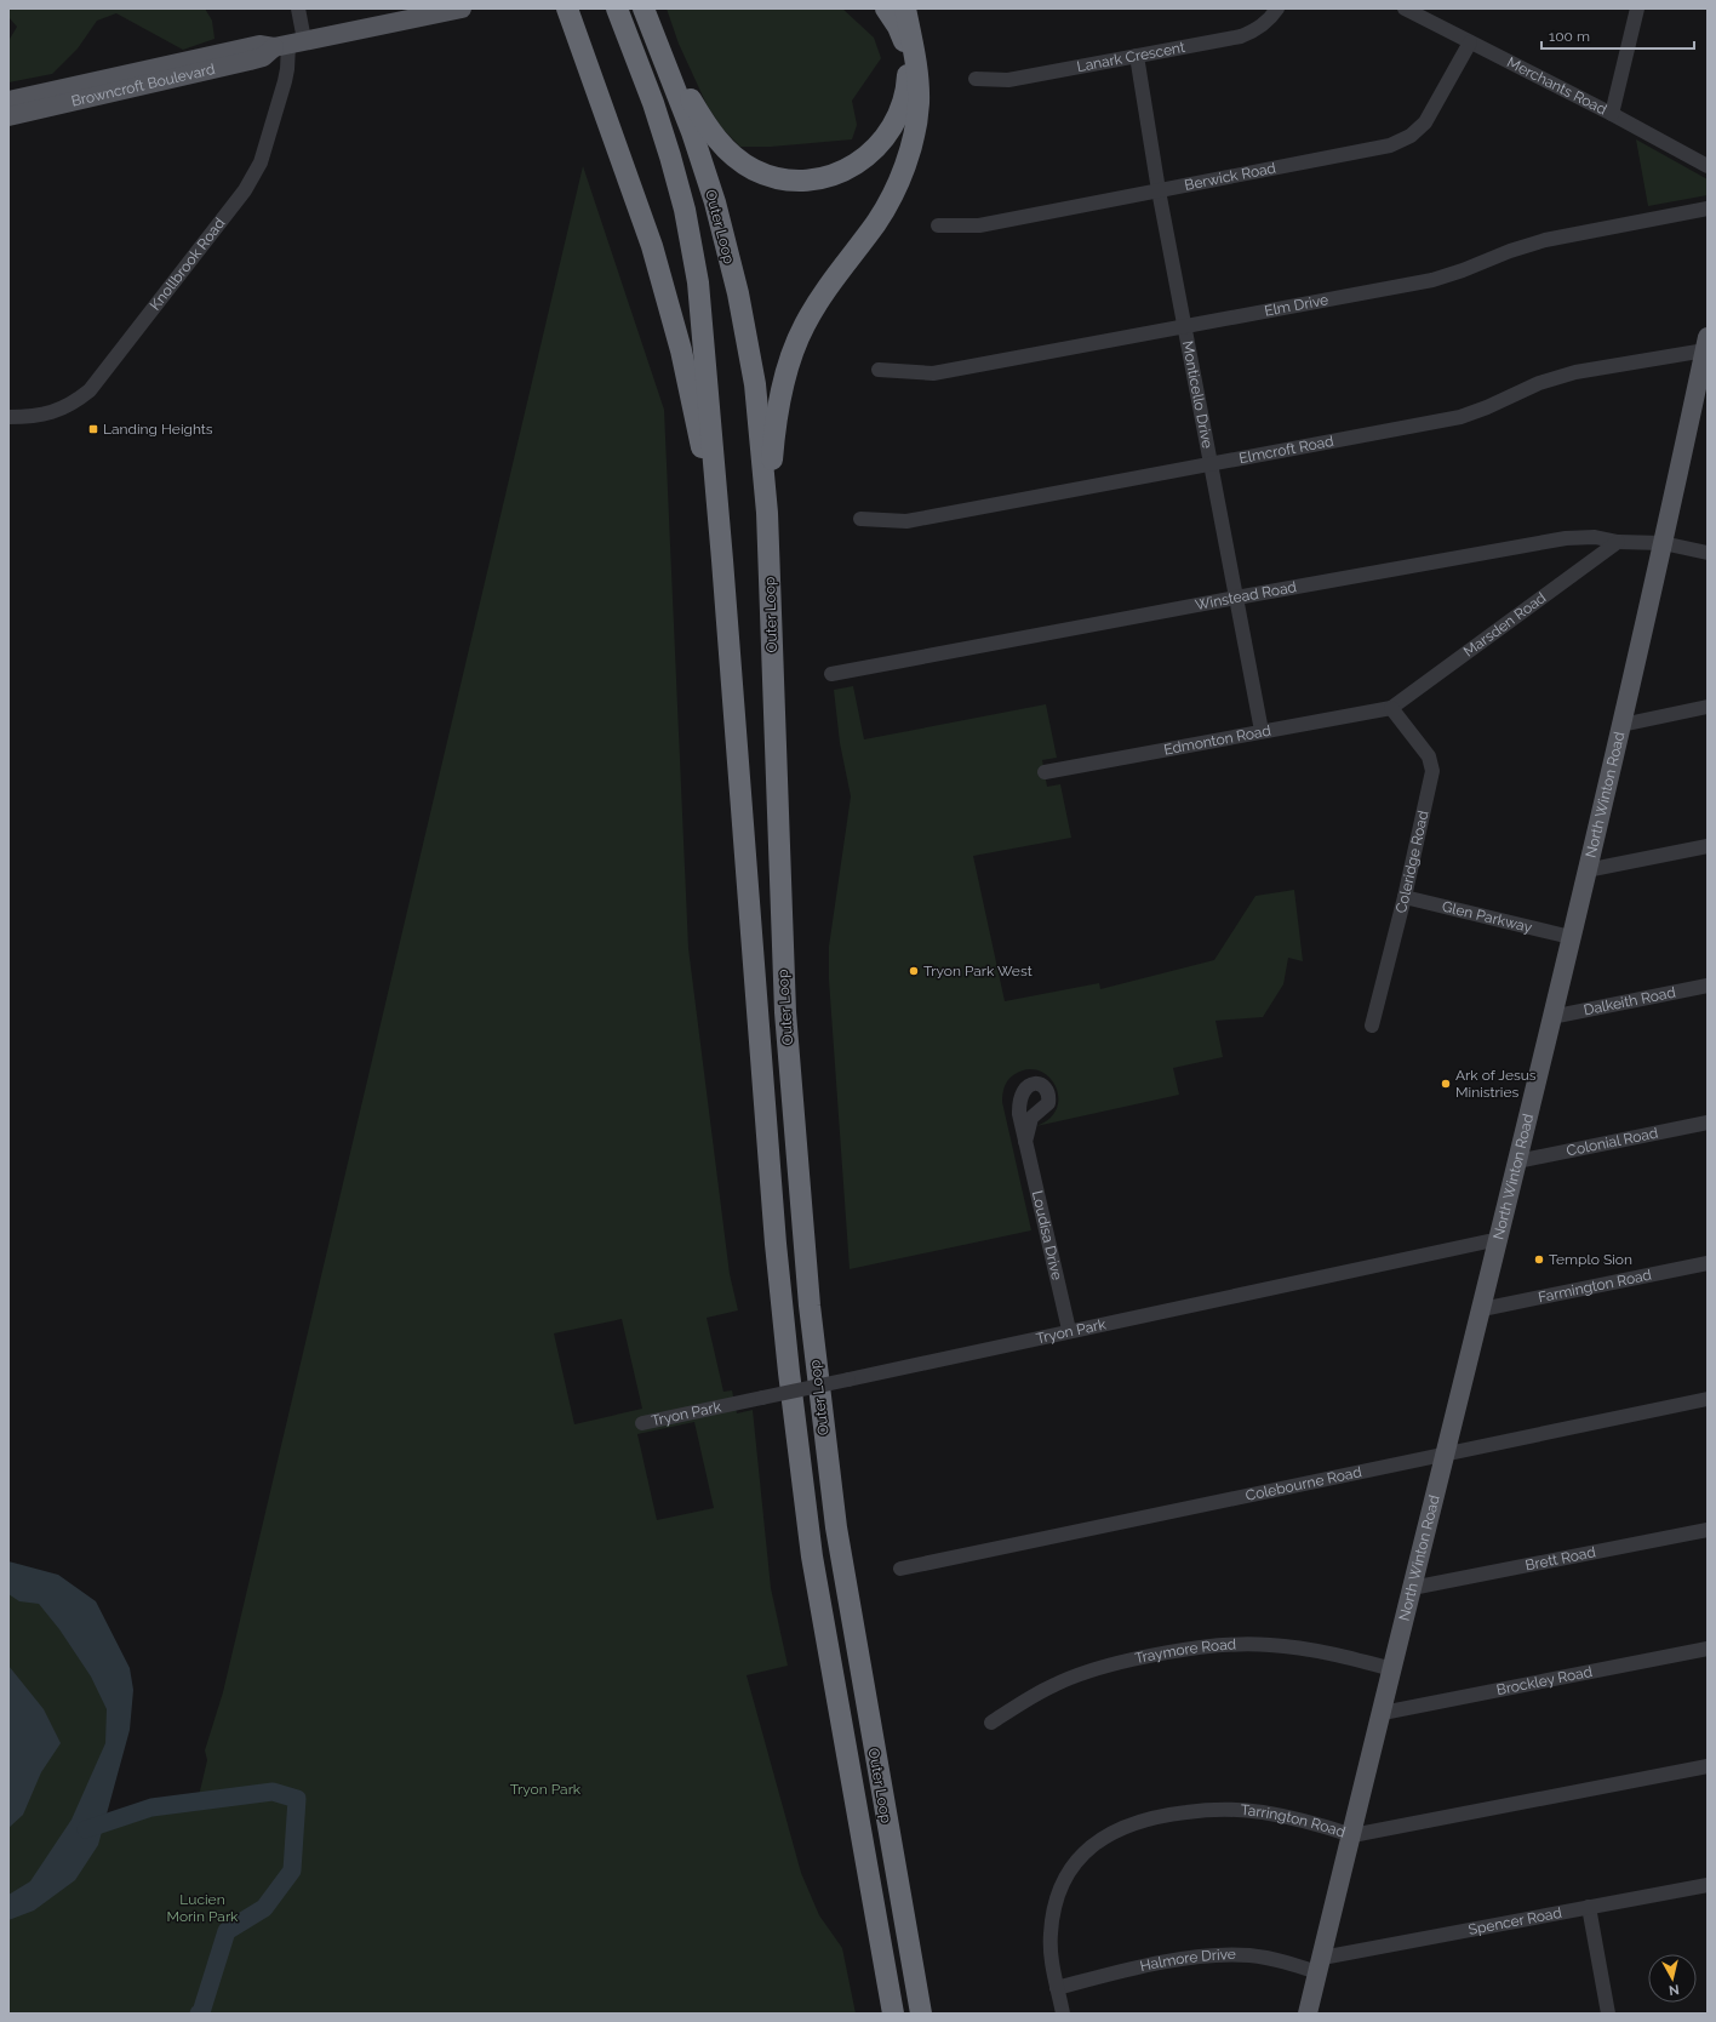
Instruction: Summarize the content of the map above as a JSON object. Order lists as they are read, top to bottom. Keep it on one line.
{"streets":{"highway":["Outer Loop"],"main road":["Browncroft Boulevard","North Winton Road"],"street":["Lanark Crescent","Merchants Road","Berwick Road","Knollbrook Road","Elm Drive","Monticello Drive","Elmcroft Road","Winstead Road","Marsden Road","Edmonton Road","Coleridge Road","Glen Parkway","Dalkeith Road","Colonial Road","Loudisa Drive","Farmington Road","Tryon Park","Colebourne Road","Brett Road","Traymore Road","Brockley Road","Tarrington Road","Spencer Road","Halmore Drive"]},"crossings":[["Lanark Crescent","Monticello Drive"],["Browncroft Boulevard","Knollbrook Road"],["Merchants Road","Berwick Road"],["Berwick Road","Monticello Drive"],["Elm Drive","Monticello Drive"],["Monticello Drive","Elmcroft Road"],["Monticello Drive","Winstead Road"],["Monticello Drive","Edmonton Road"],["Elmcroft Road","North Winton Road"],["Winstead Road","Marsden Road"],["Winstead Road","North Winton Road"],["Marsden Road","Edmonton Road"],["Marsden Road","Coleridge Road"],["Edmonton Road","Coleridge Road"],["North Winton Road","Glen Parkway"],["North Winton Road","Dalkeith Road"],["North Winton Road","Colonial Road"],["North Winton Road","Farmington Road"],["North Winton Road","Tryon Park"],["North Winton Road","Colebourne Road"],["North Winton Road","Brett Road"],["North Winton Road","Traymore Road"],["North Winton Road","Brockley Road"],["North Winton Road","Tarrington Road"],["North Winton Road","Spencer Road"],["North Winton Road","Halmore Drive"],["Coleridge Road","Glen Parkway"],["Loudisa Drive","Tryon Park"],["Tarrington Road","Halmore Drive"],["Spencer Road","Halmore Drive"]],"parks":["Tryon Park","Lucien Morin Park"],"places":{"transit":["Landing Heights"],"other":["Tryon Park West","Ark of Jesus Ministries","Templo Sion"]},"scale_bar":"100 m","north":"bottom"}
